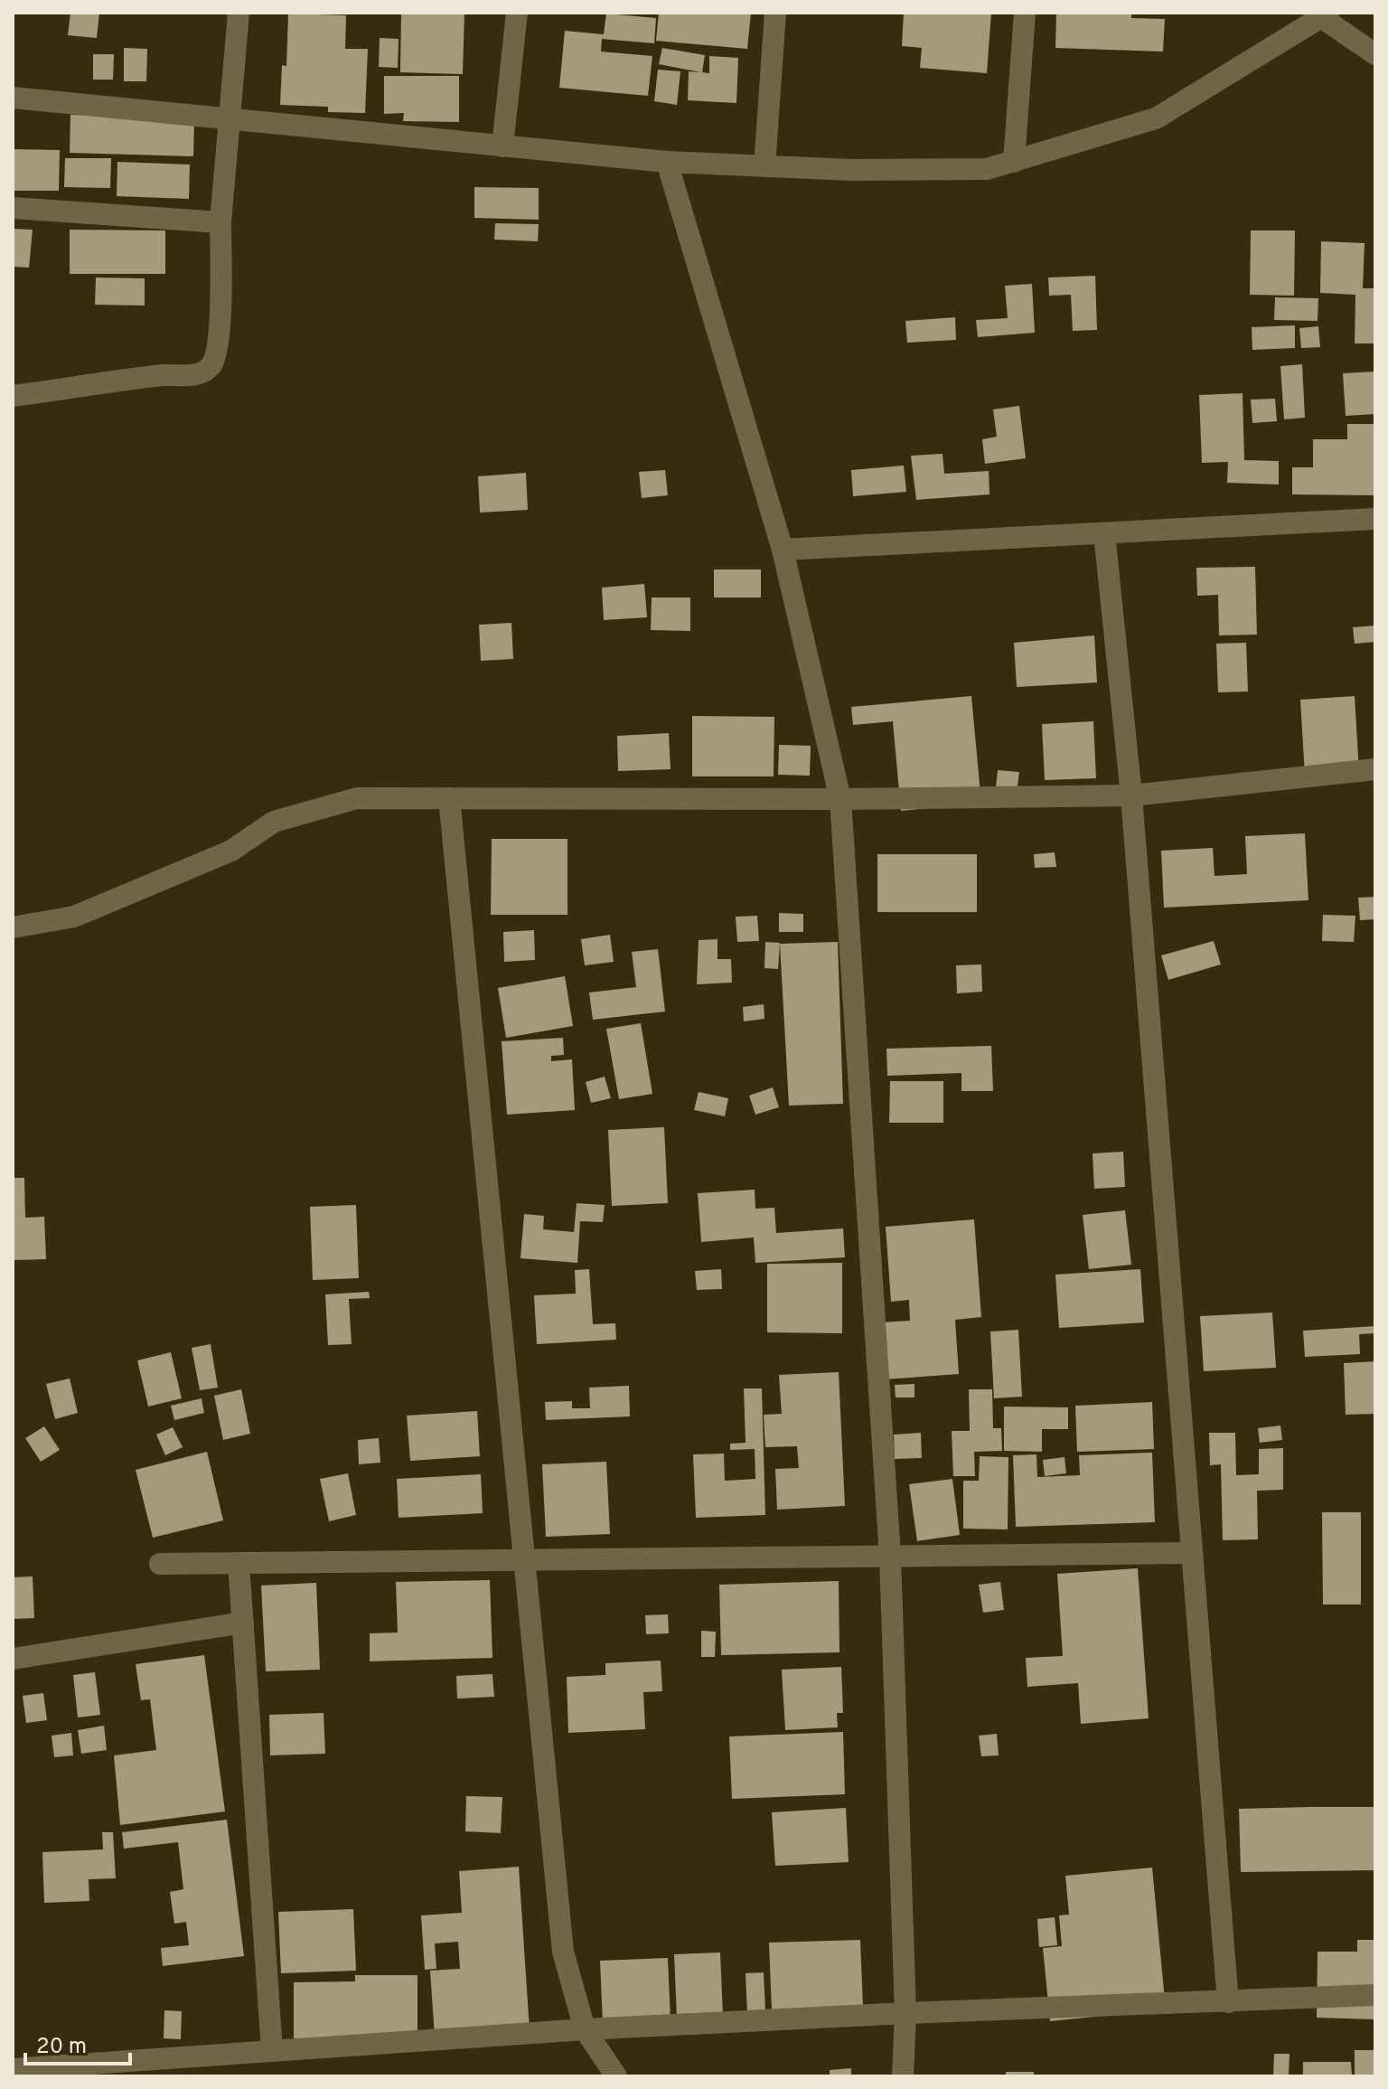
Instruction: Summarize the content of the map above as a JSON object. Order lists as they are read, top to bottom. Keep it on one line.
{"scale_bar":"20 m"}
